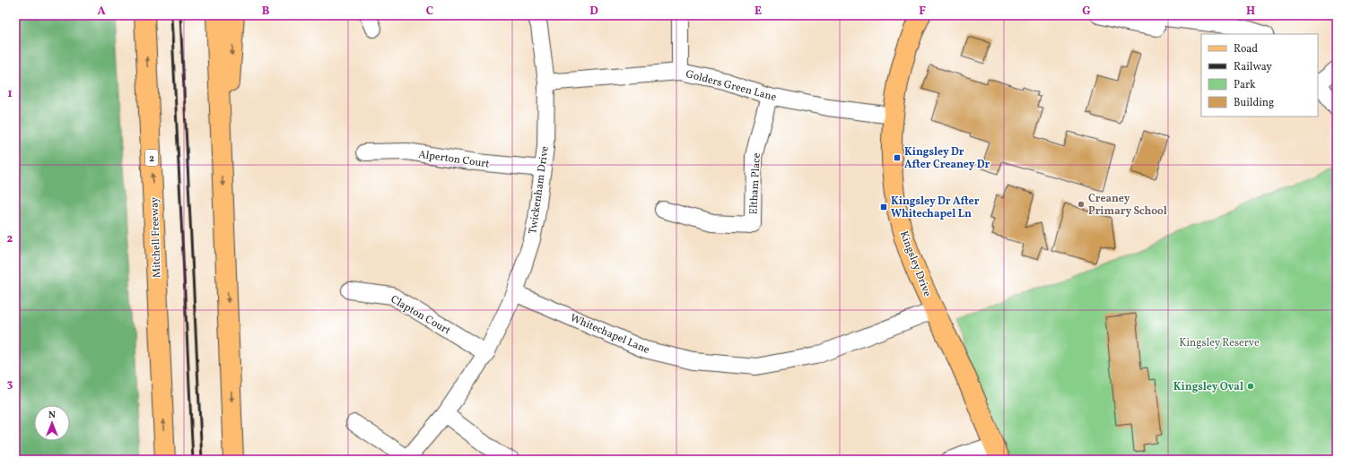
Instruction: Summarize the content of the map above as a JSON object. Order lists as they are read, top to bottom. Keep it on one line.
{"streets":{"main road":["2","Mitchell Freeway","Kingsley Drive"],"street":["Golders Green Lane","Alperton Court","Eltham Place","Twickenham Drive","Clapton Court","Whitechapel Lane"]},"crossings":[["Golders Green Lane","Eltham Place"],["Golders Green Lane","Twickenham Drive"],["Golders Green Lane","Kingsley Drive"],["Alperton Court","Twickenham Drive"],["Twickenham Drive","Clapton Court"],["Twickenham Drive","Whitechapel Lane"],["Kingsley Drive","Whitechapel Lane"]],"parks":["Kingsley Reserve"],"places":{"transit":["Kingsley Dr After Creaney Dr","Kingsley Dr After Whitechapel Ln"],"other":["Creaney Primary School","Kingsley Oval"]},"legend":["Road","Railway","Park","Building"],"north":"top","grid":{"columns":["A","B","C","D","E","F","G","H"],"rows":["1","2","3"]}}
